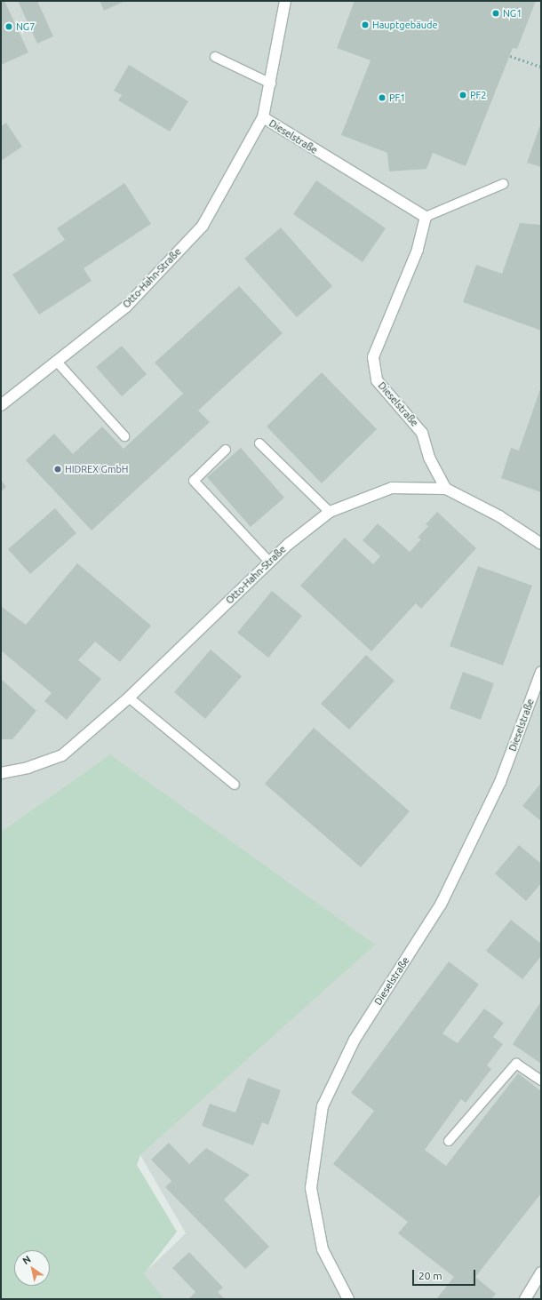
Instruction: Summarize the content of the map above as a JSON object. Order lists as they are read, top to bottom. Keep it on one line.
{"streets":{"street":["Dieselstraße","Otto-Hahn-Straße"]},"crossings":[["Dieselstraße","Otto-Hahn-Straße"]],"places":["NG1","Hauptgebäude","NG7","PF2","PF1","HIDREX GmbH"],"scale_bar":"20 m","north":"top left"}
